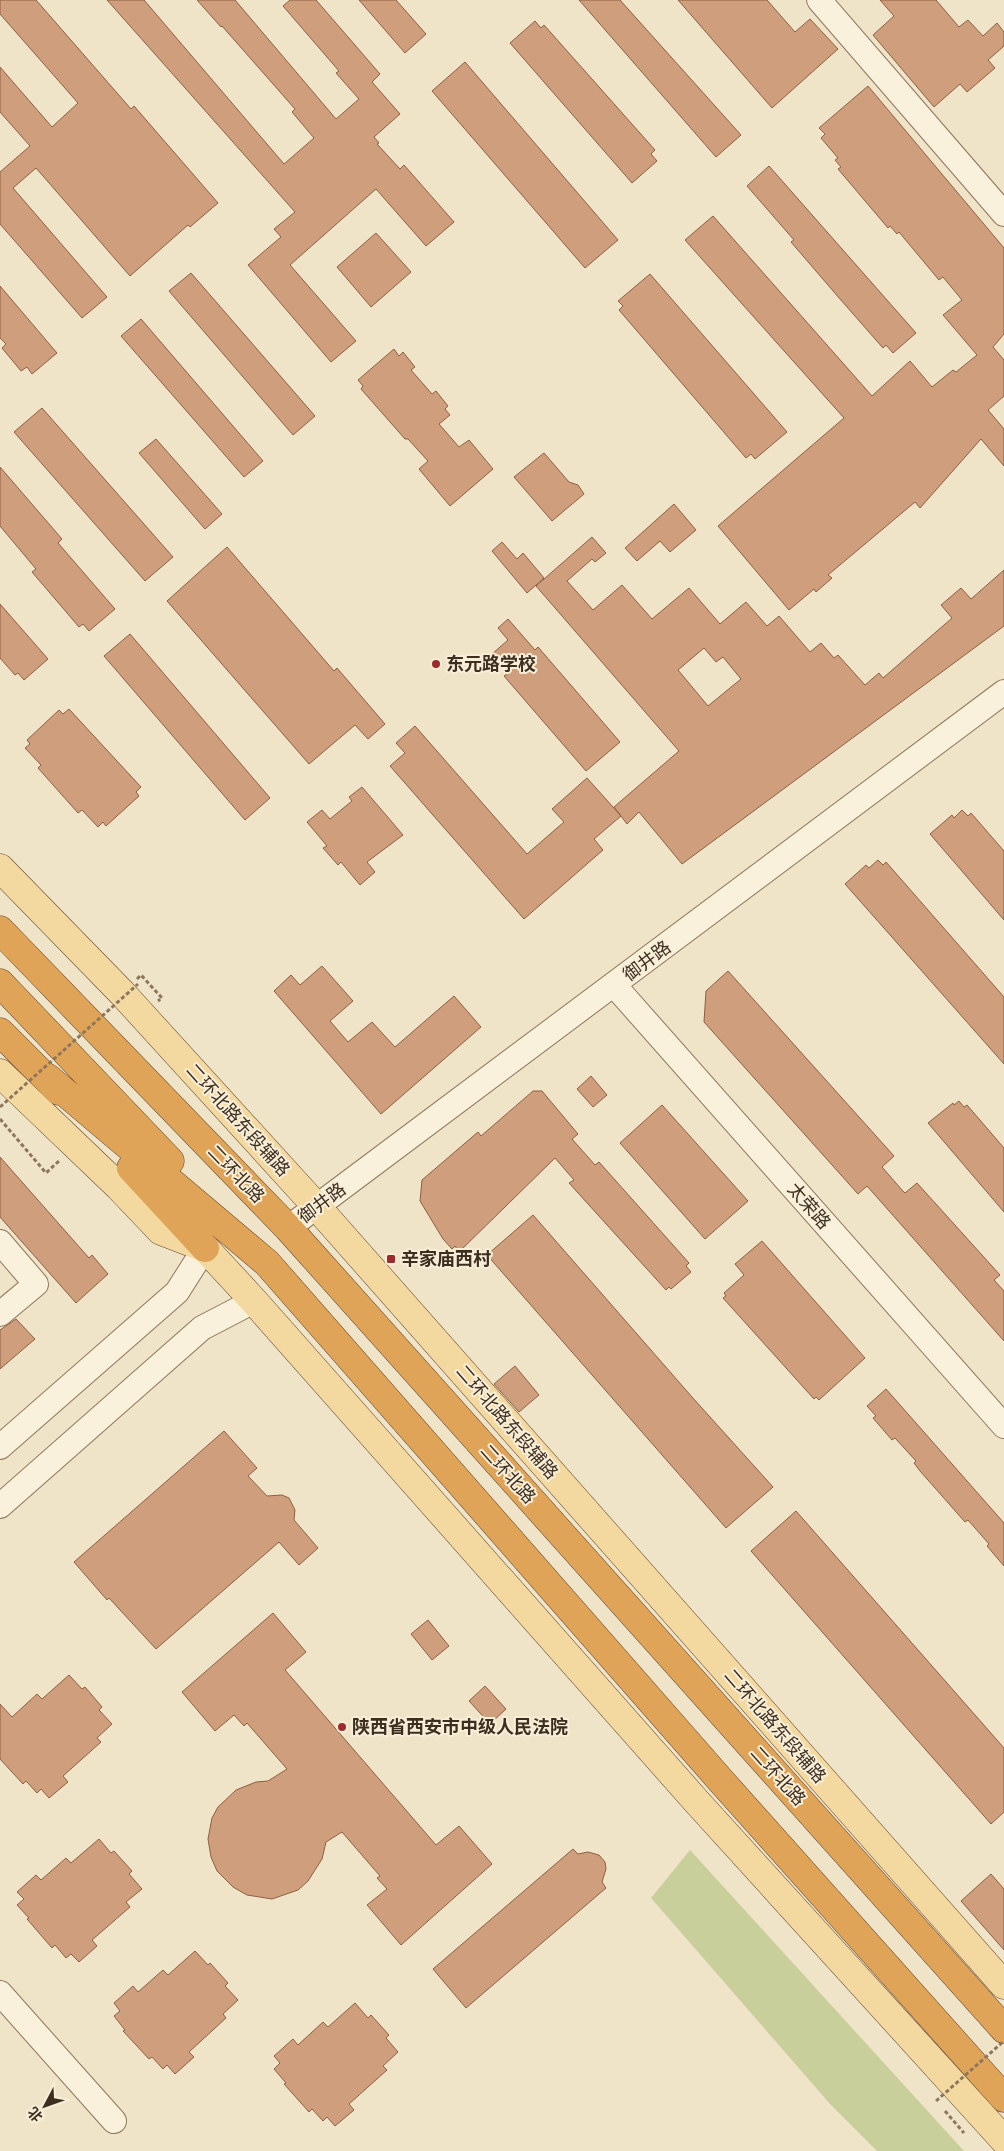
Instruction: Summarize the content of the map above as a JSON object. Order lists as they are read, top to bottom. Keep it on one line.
{"streets":{"highway":["二环北路"],"main road":["二环北路东段辅路"],"street":["御井路","太荣路"]},"crossings":[["御井路","二环北路东段辅路"],["御井路","二环北路"],["御井路","太荣路"]],"places":{"other":["东元路学校","陕西省西安市中级人民法院"],"transit":["辛家庙西村"]},"north":"bottom left"}
